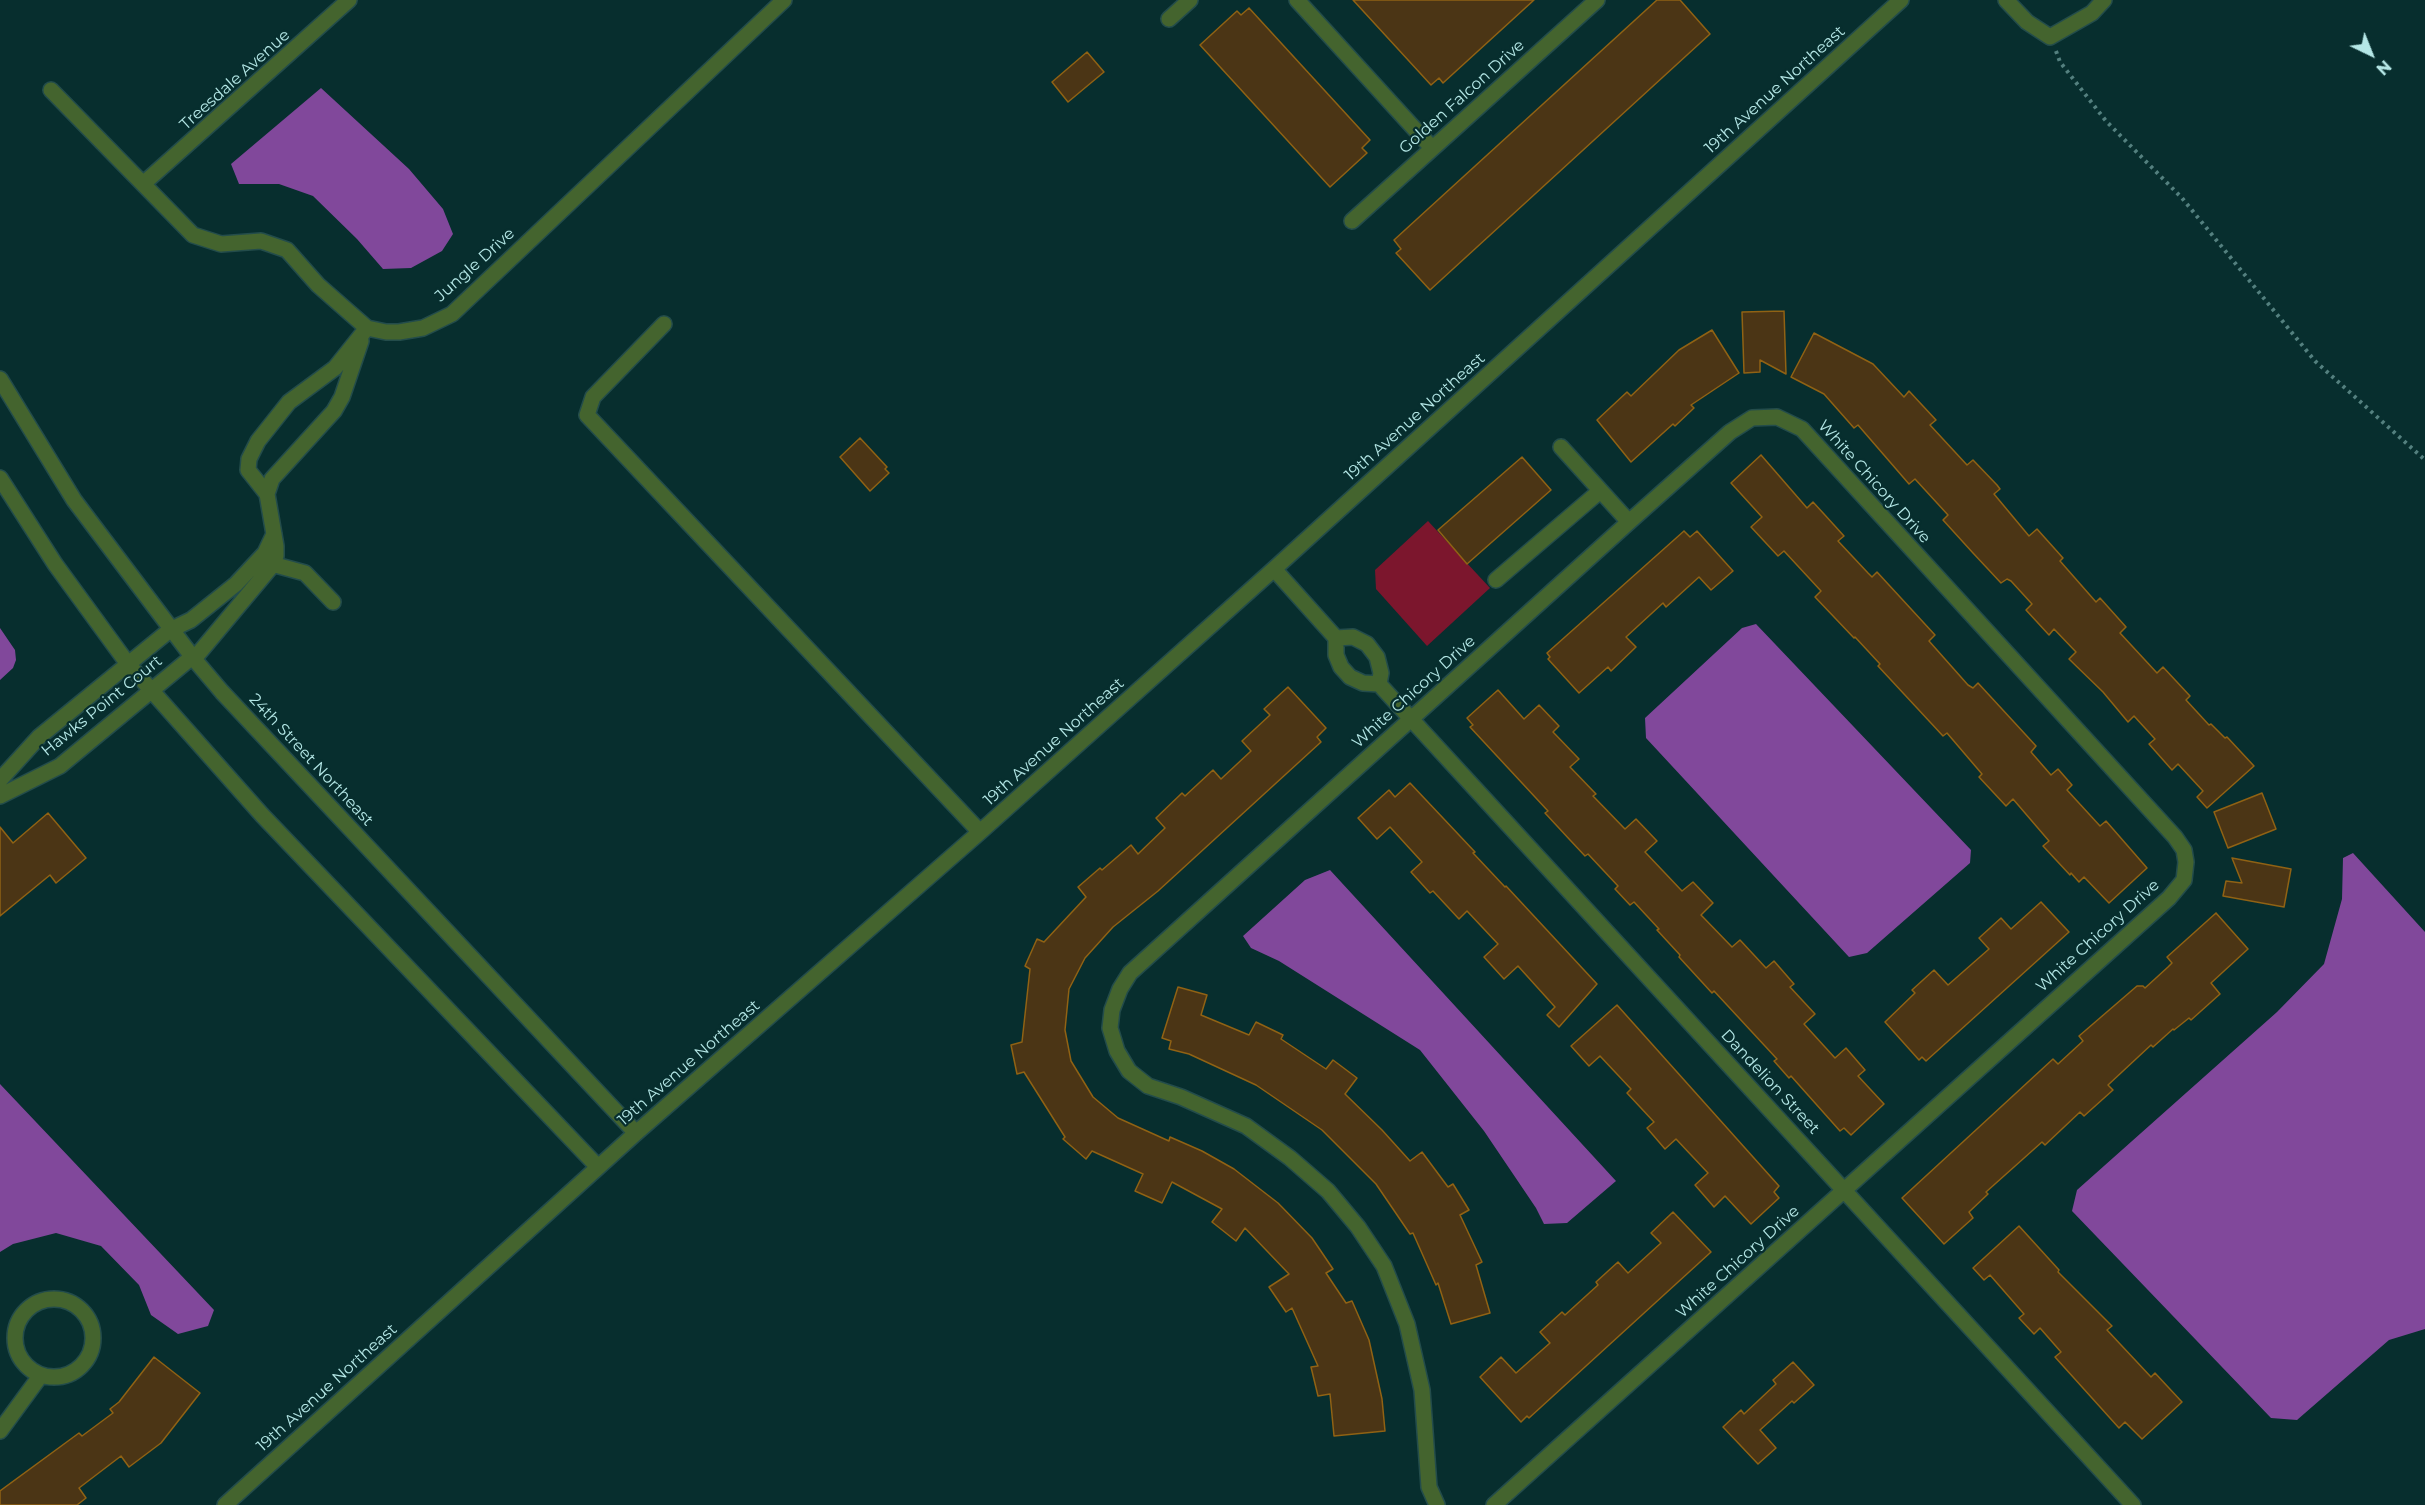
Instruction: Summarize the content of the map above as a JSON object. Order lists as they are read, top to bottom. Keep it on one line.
{"streets":{"street":["Treesdale Avenue","19th Avenue Northeast","Golden Falcon Drive","Jungle Drive","White Chicory Drive","Hawks Point Court","24th Street Northeast","Dandelion Street"]},"crossings":[["19th Avenue Northeast","24th Street Northeast"],["White Chicory Drive","Dandelion Street"],["Hawks Point Court","24th Street Northeast"]],"north":"bottom right"}
